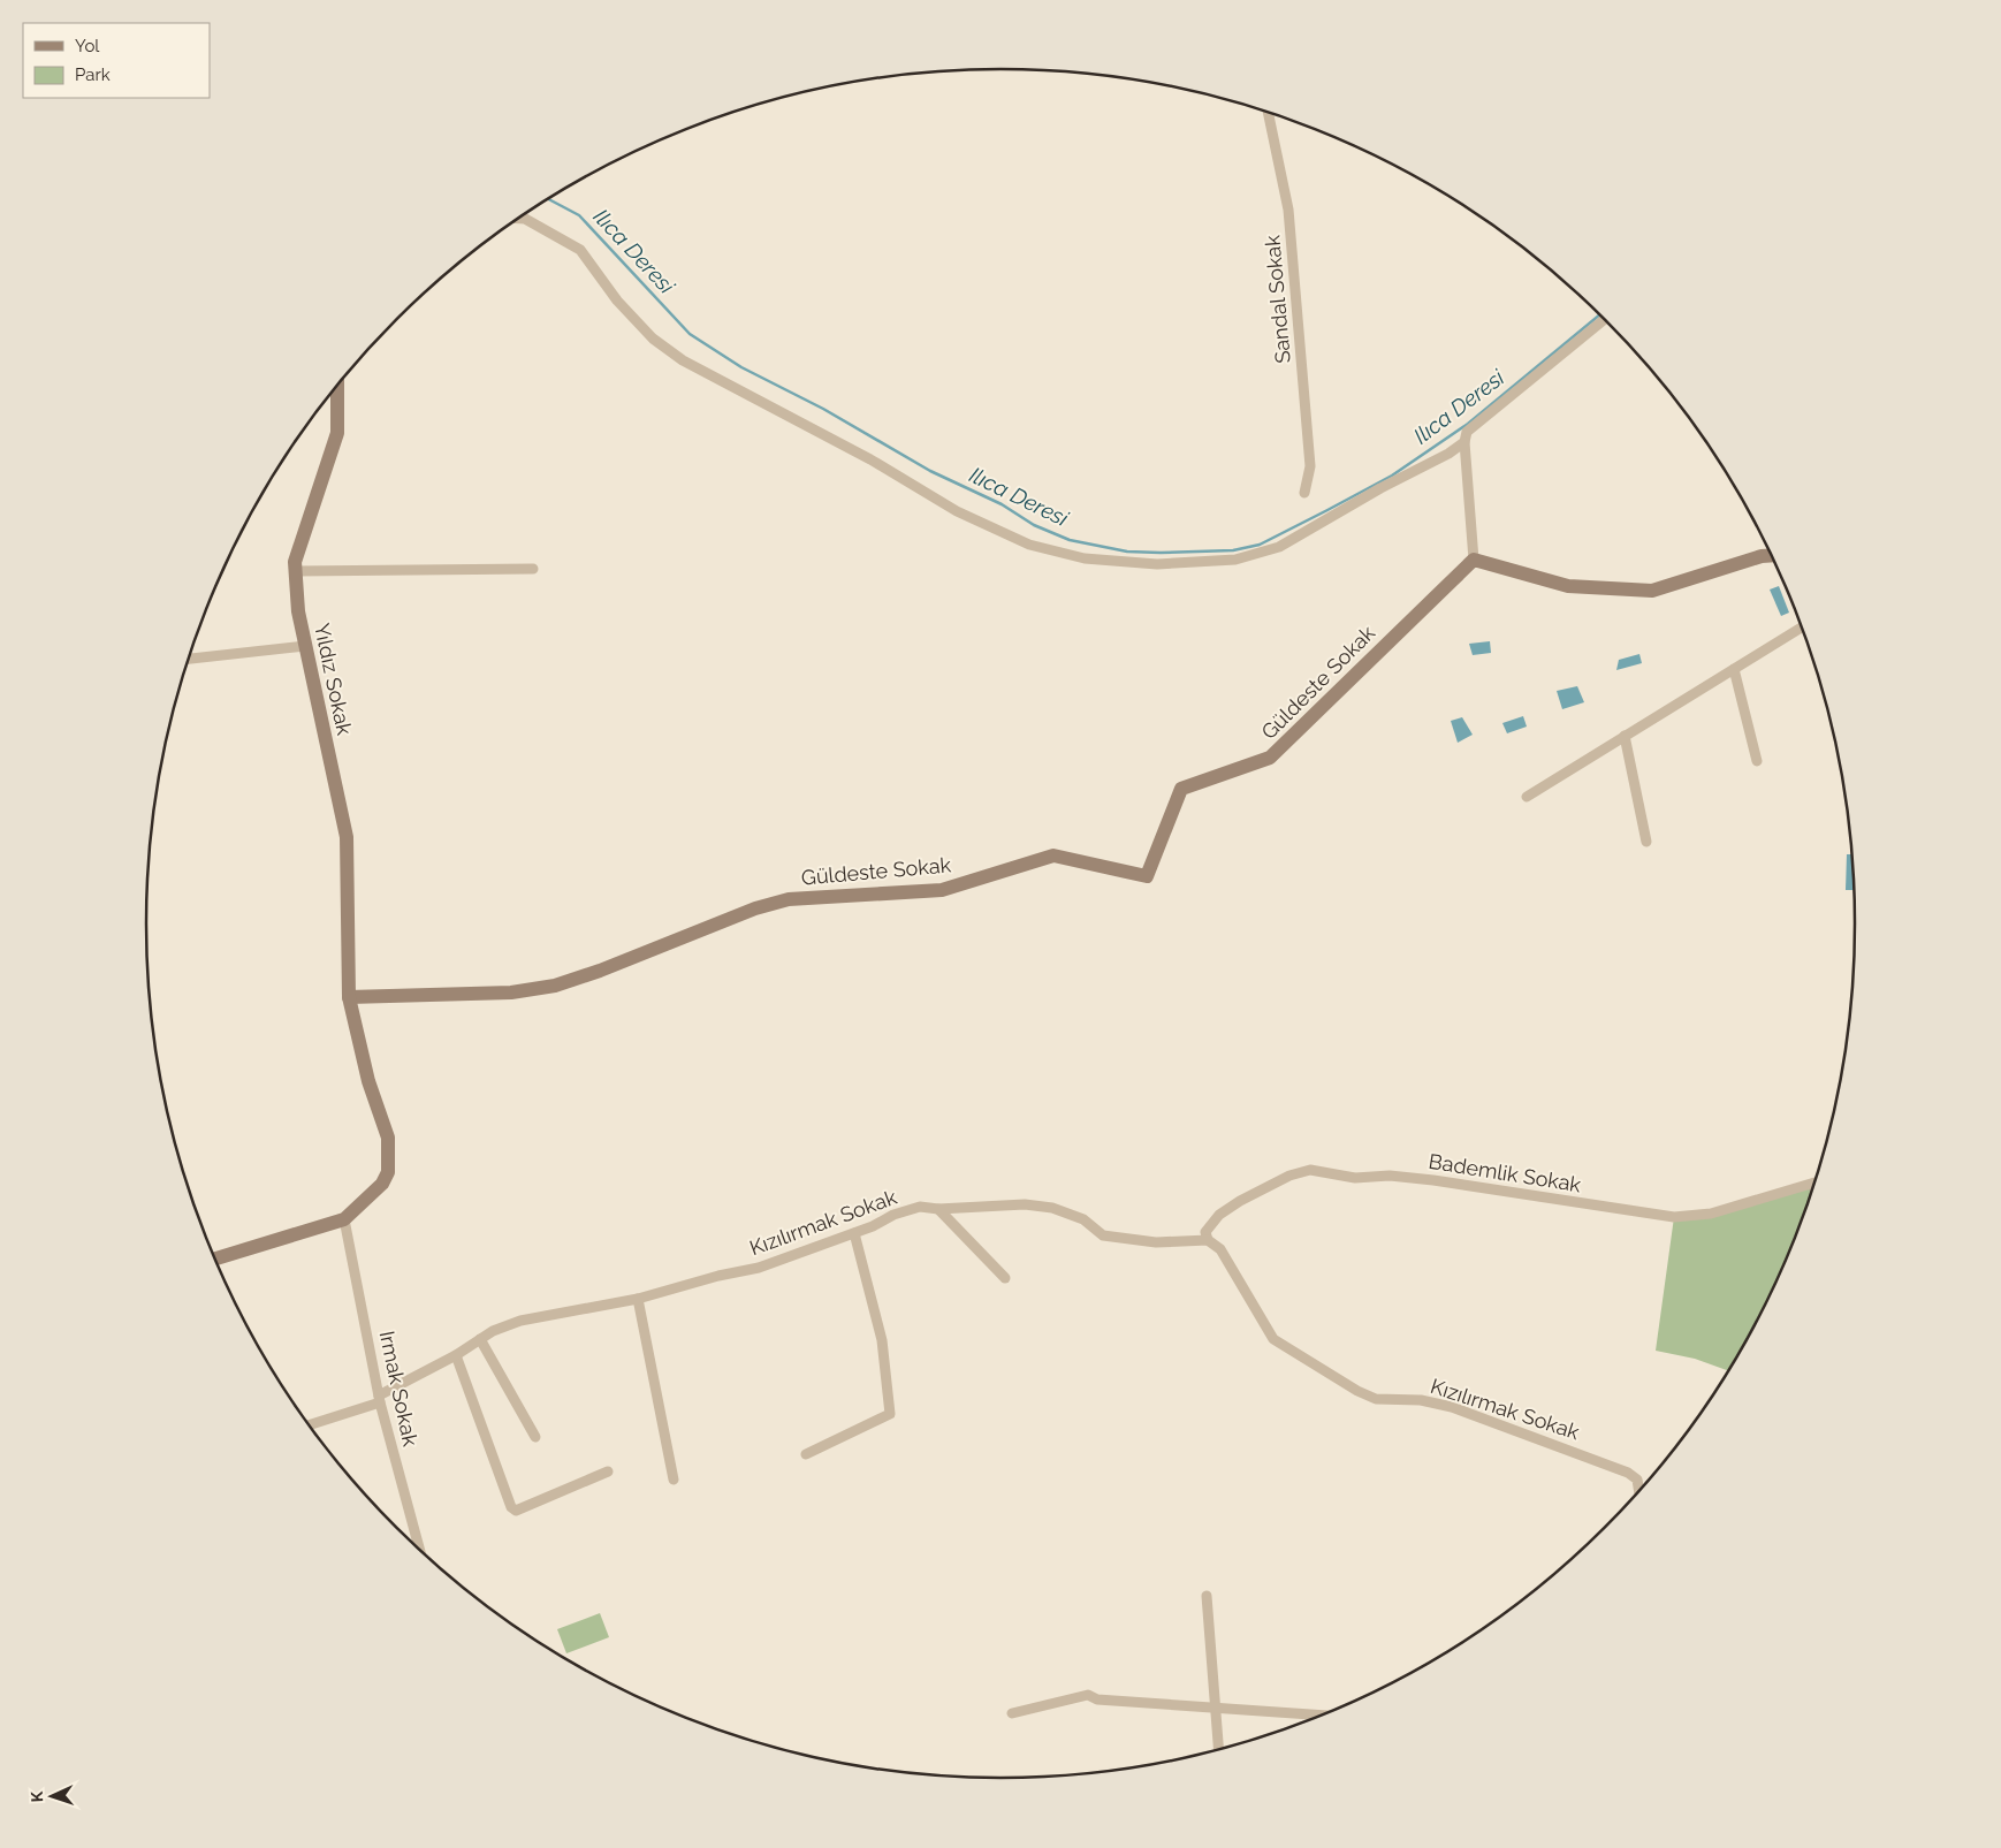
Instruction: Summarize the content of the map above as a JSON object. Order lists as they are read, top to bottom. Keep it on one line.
{"streets":{"street":["Sandal Sokak","Yıldız Sokak","Güldeste Sokak","Bademlik Sokak","Kızılırmak Sokak","Irmak Sokak"]},"crossings":[["Yıldız Sokak","Güldeste Sokak"],["Yıldız Sokak","Irmak Sokak"],["Bademlik Sokak","Kızılırmak Sokak"],["Kızılırmak Sokak","Irmak Sokak"]],"water":["Ilıca Deresi"],"legend":["Yol","Park"],"north":"left"}
